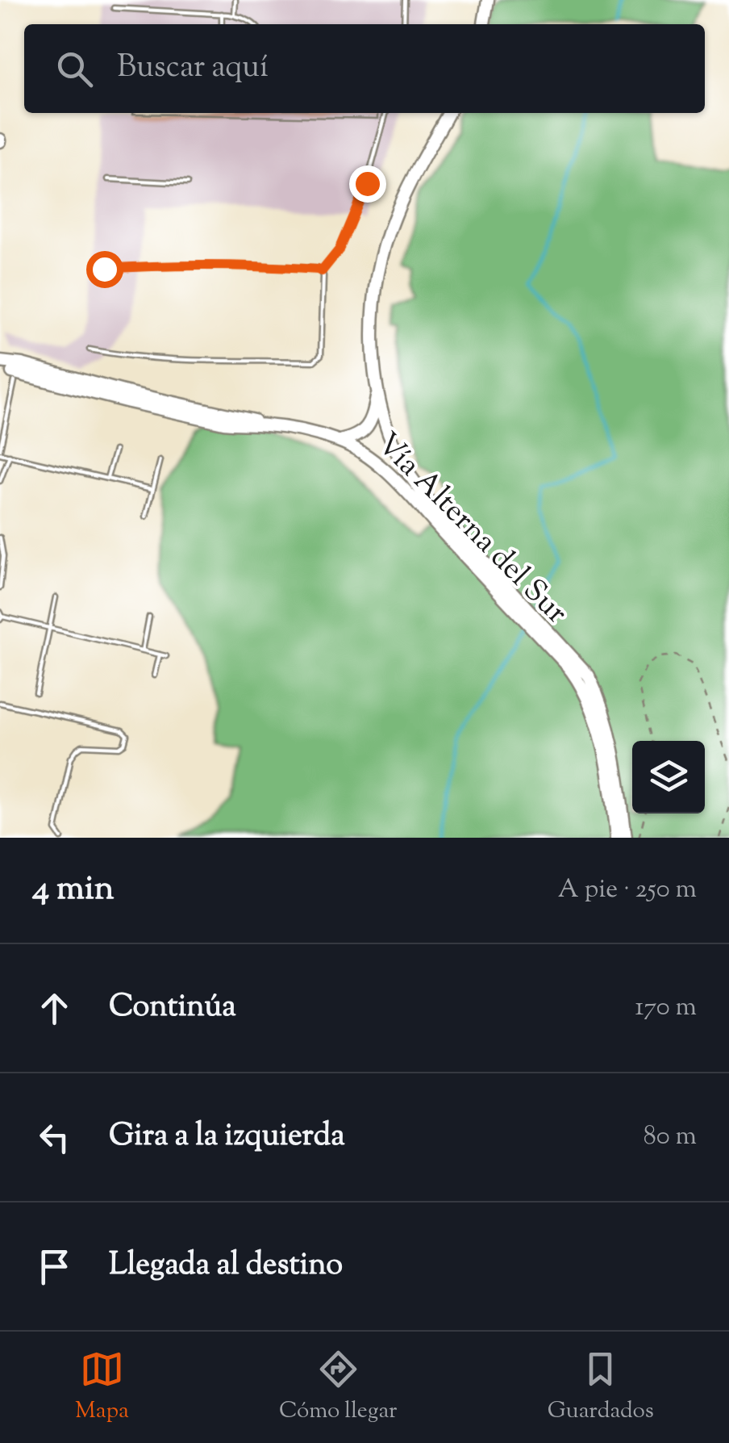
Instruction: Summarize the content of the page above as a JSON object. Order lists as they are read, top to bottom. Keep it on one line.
{"streets":{"highway":["Vía Alterna del Sur"]},"page":{"search":"Buscar aquí","heading":["4 min","A pie · 250 m"],"list":[["Continúa","170 m"],["Gira a la izquierda","80 m"],"Llegada al destino"],"nav":["Mapa","Cómo llegar","Guardados"]}}
